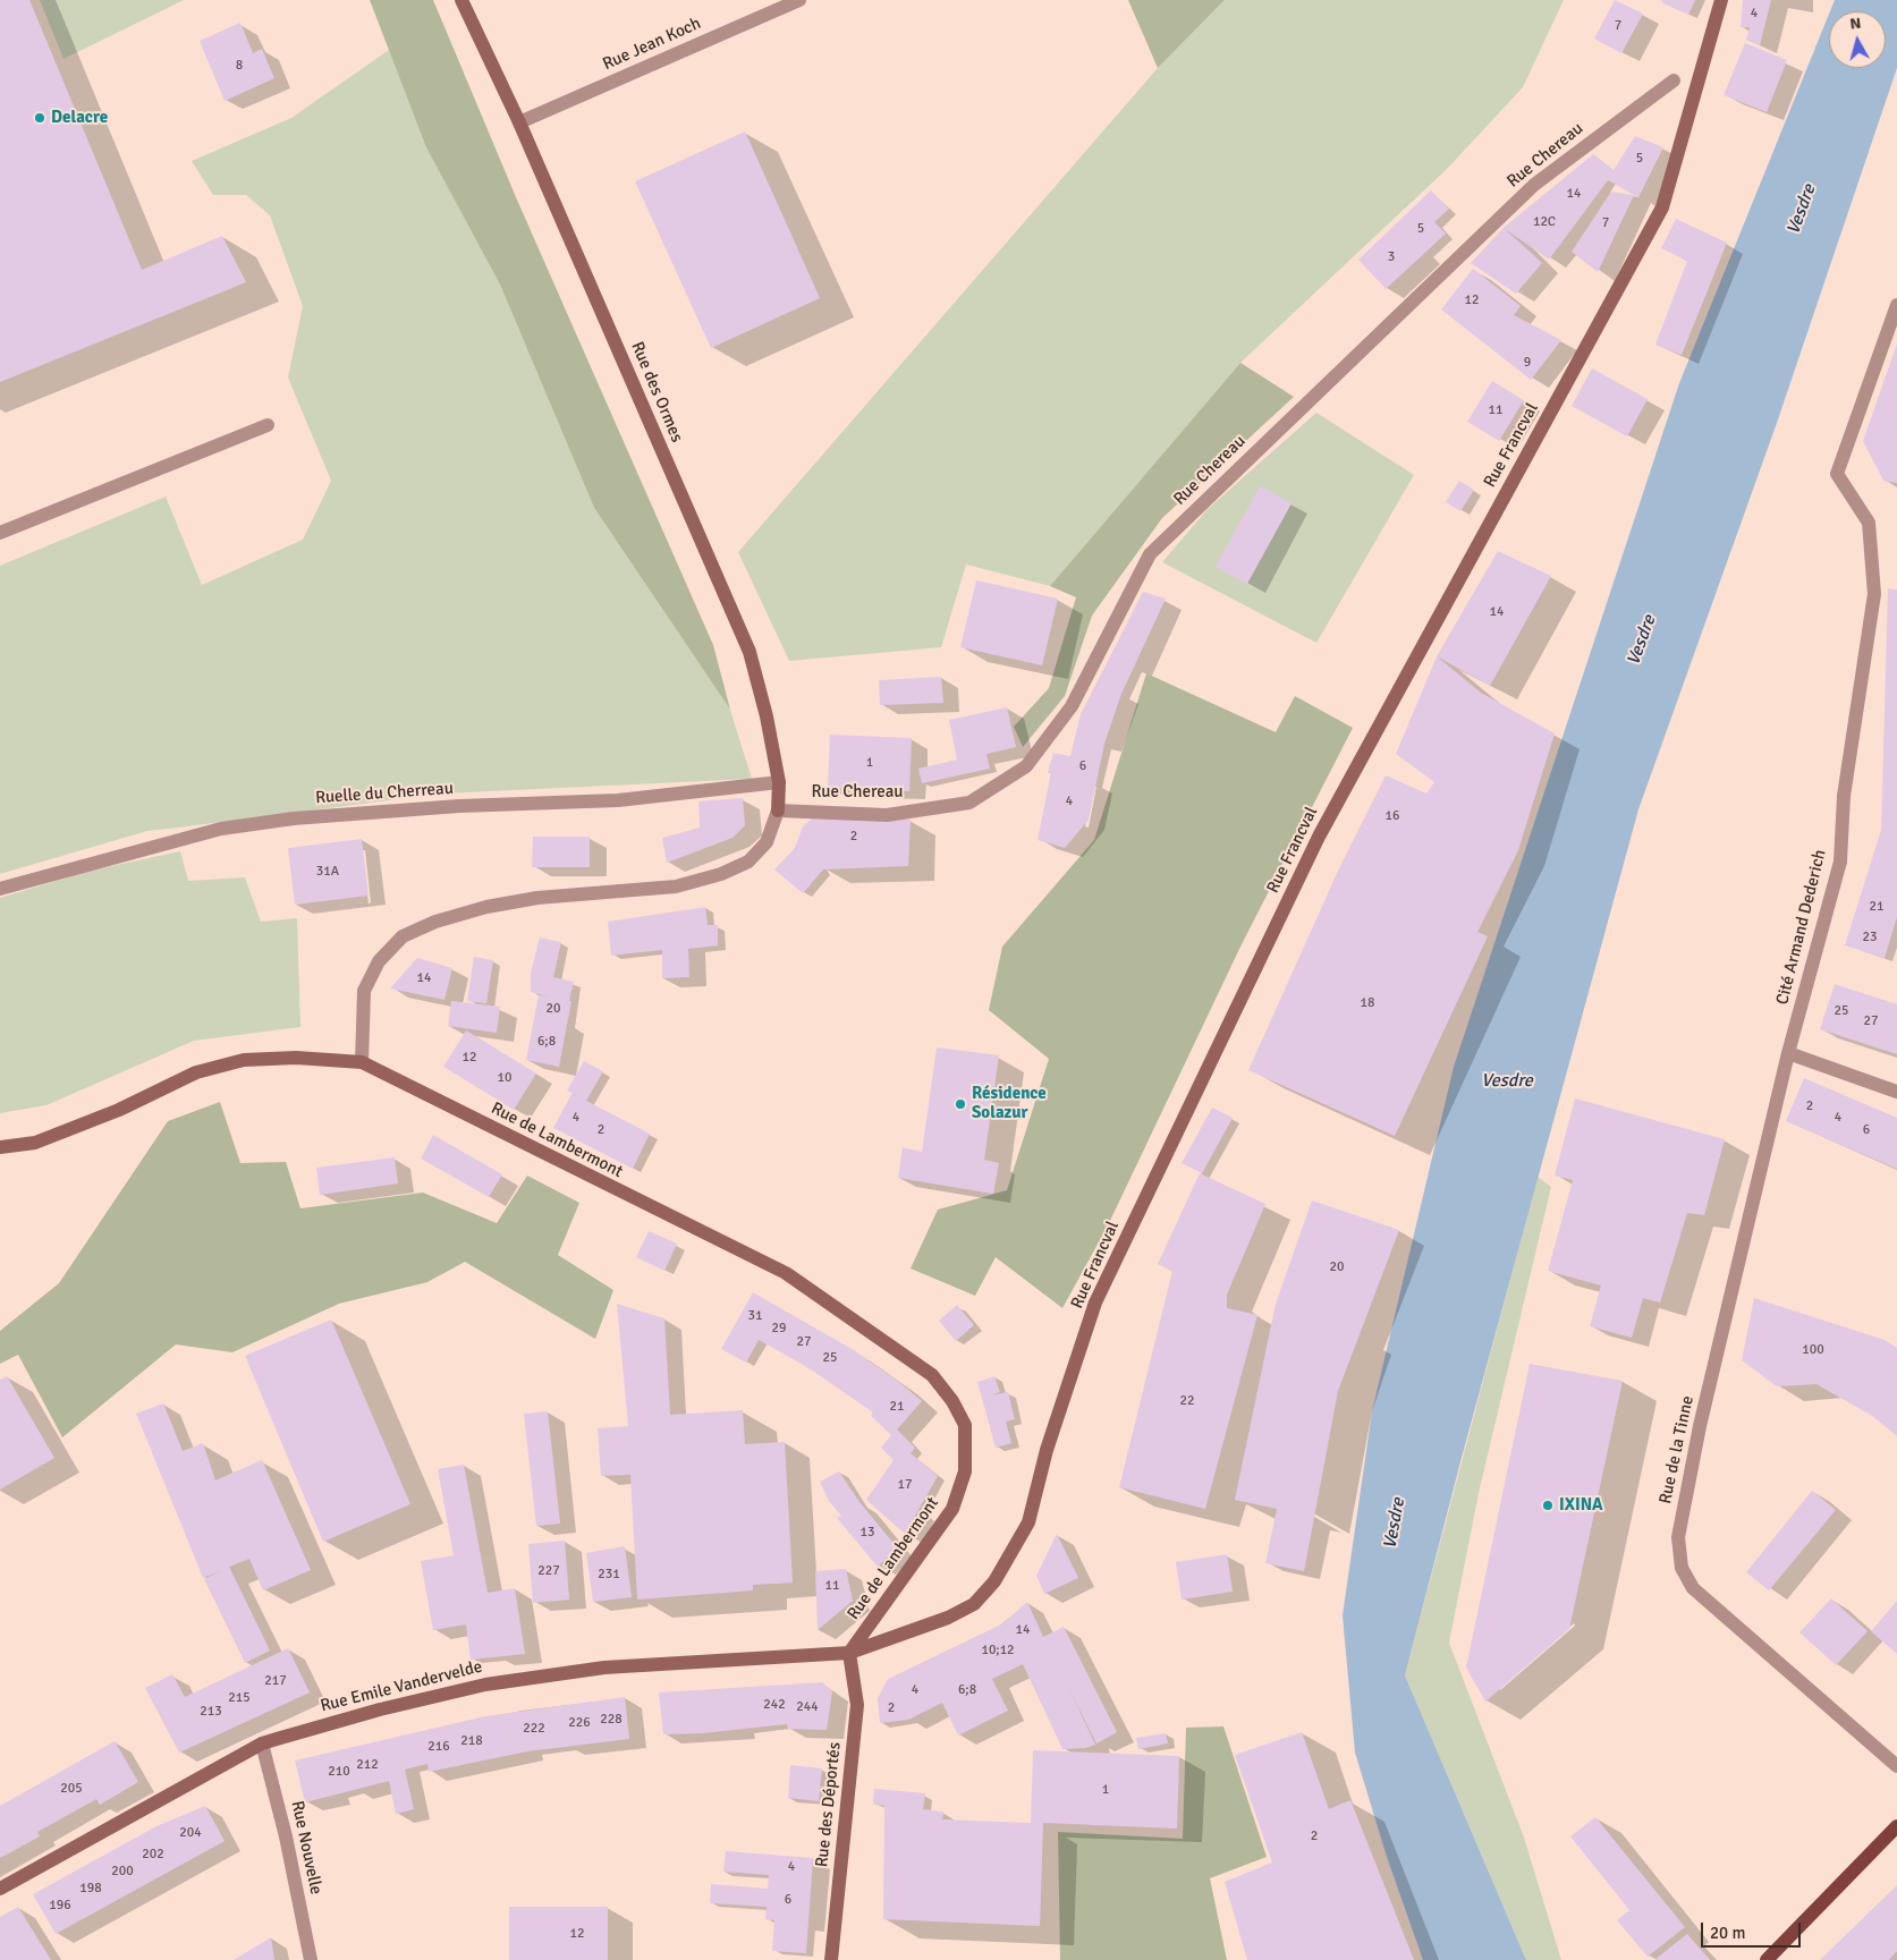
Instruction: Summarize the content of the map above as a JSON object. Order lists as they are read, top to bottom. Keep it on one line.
{"streets":{"street":["Rue Jean Koch","Rue Chereau","Rue des Ormes","Rue Francval","Ruelle du Cherreau","Cité Armand Dederich","Rue de Lambermont","Rue de la Tinne","Rue Emile Vandervelde","Rue des Déportés","Rue Nouvelle"]},"crossings":[["Rue Jean Koch","Rue des Ormes"],["Rue Chereau","Rue des Ormes"],["Rue des Ormes","Ruelle du Cherreau"],["Rue Francval","Rue de Lambermont"],["Rue Francval","Rue Emile Vandervelde"],["Rue Francval","Rue des Déportés"],["Cité Armand Dederich","Rue de la Tinne"],["Rue de Lambermont","Rue Emile Vandervelde"],["Rue de Lambermont","Rue des Déportés"],["Rue Emile Vandervelde","Rue des Déportés"],["Rue Emile Vandervelde","Rue Nouvelle"]],"water":["Vesdre"],"places":["Delacre","Résidence Solazur","IXINA"],"house_numbers":["4","7","8","5","14","12C","7","5","3","12","9","11","14","1","6","4","16","2","31A","21","23","14","18","20","25","27","6;8","12","10","2","4","4","2","6","20","31","29","27","100","25","22","21","17","13","227","231","11","14","10;12","217","4","6;8","215","242","244","2","213","228","226","222","218","216","212","210","205","1","204","2","202","4","200","198","6","196","12"],"scale_bar":"20 m","north":"top"}
